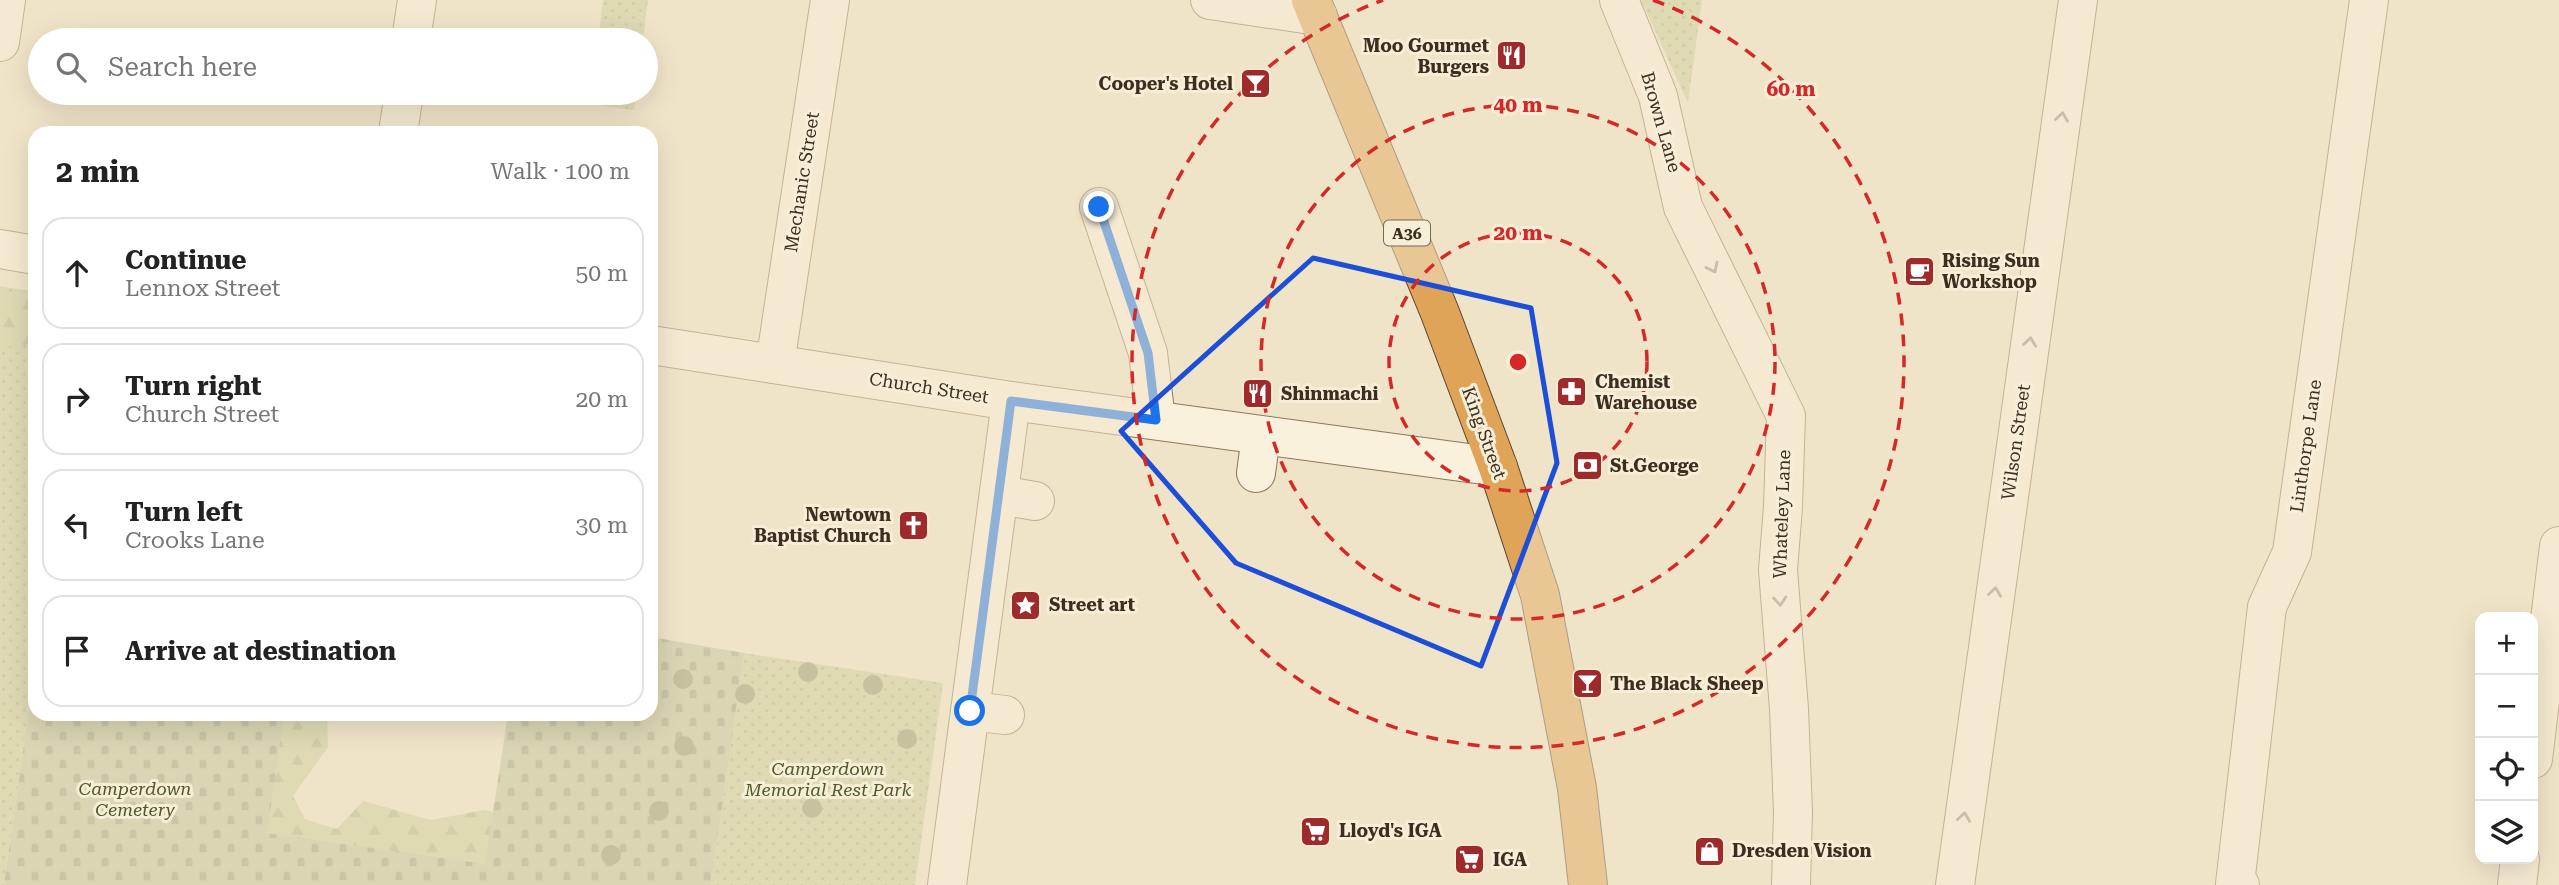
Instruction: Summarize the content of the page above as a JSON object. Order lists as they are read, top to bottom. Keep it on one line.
{"streets":{"highway":["A36","King Street"],"street":["Brown Lane","Mechanic Street","Church Street","Wilson Street","Linthorpe Lane","Whateley Lane"]},"crossings":[["Brown Lane","Whateley Lane"],["Mechanic Street","Church Street"],["Church Street","King Street"]],"one_way":["Wilson Street","Whateley Lane"],"parks":["Camperdown Memorial Rest Park","Camperdown Cemetery"],"places":{"restaurant":["Moo Gourmet Burgers","Shinmachi"],"bar":["Cooper's Hotel","The Black Sheep"],"cafe":["Rising Sun Workshop"],"pharmacy":["Chemist Warehouse"],"bank":["St.George"],"church":["Newtown Baptist Church"],"place":["Street art"],"supermarket":["Lloyd's IGA","IGA"],"shop":["Dresden Vision"]},"page":{"search":"Search here","heading":["2 min","Walk · 100 m"],"list":[["Continue","Lennox Street","50 m"],["Turn right","Church Street","20 m"],["Turn left","Crooks Lane","30 m"],"Arrive at destination"],"map_buttons":["+","−"]},"rings":["60 m","40 m","20 m"]}
